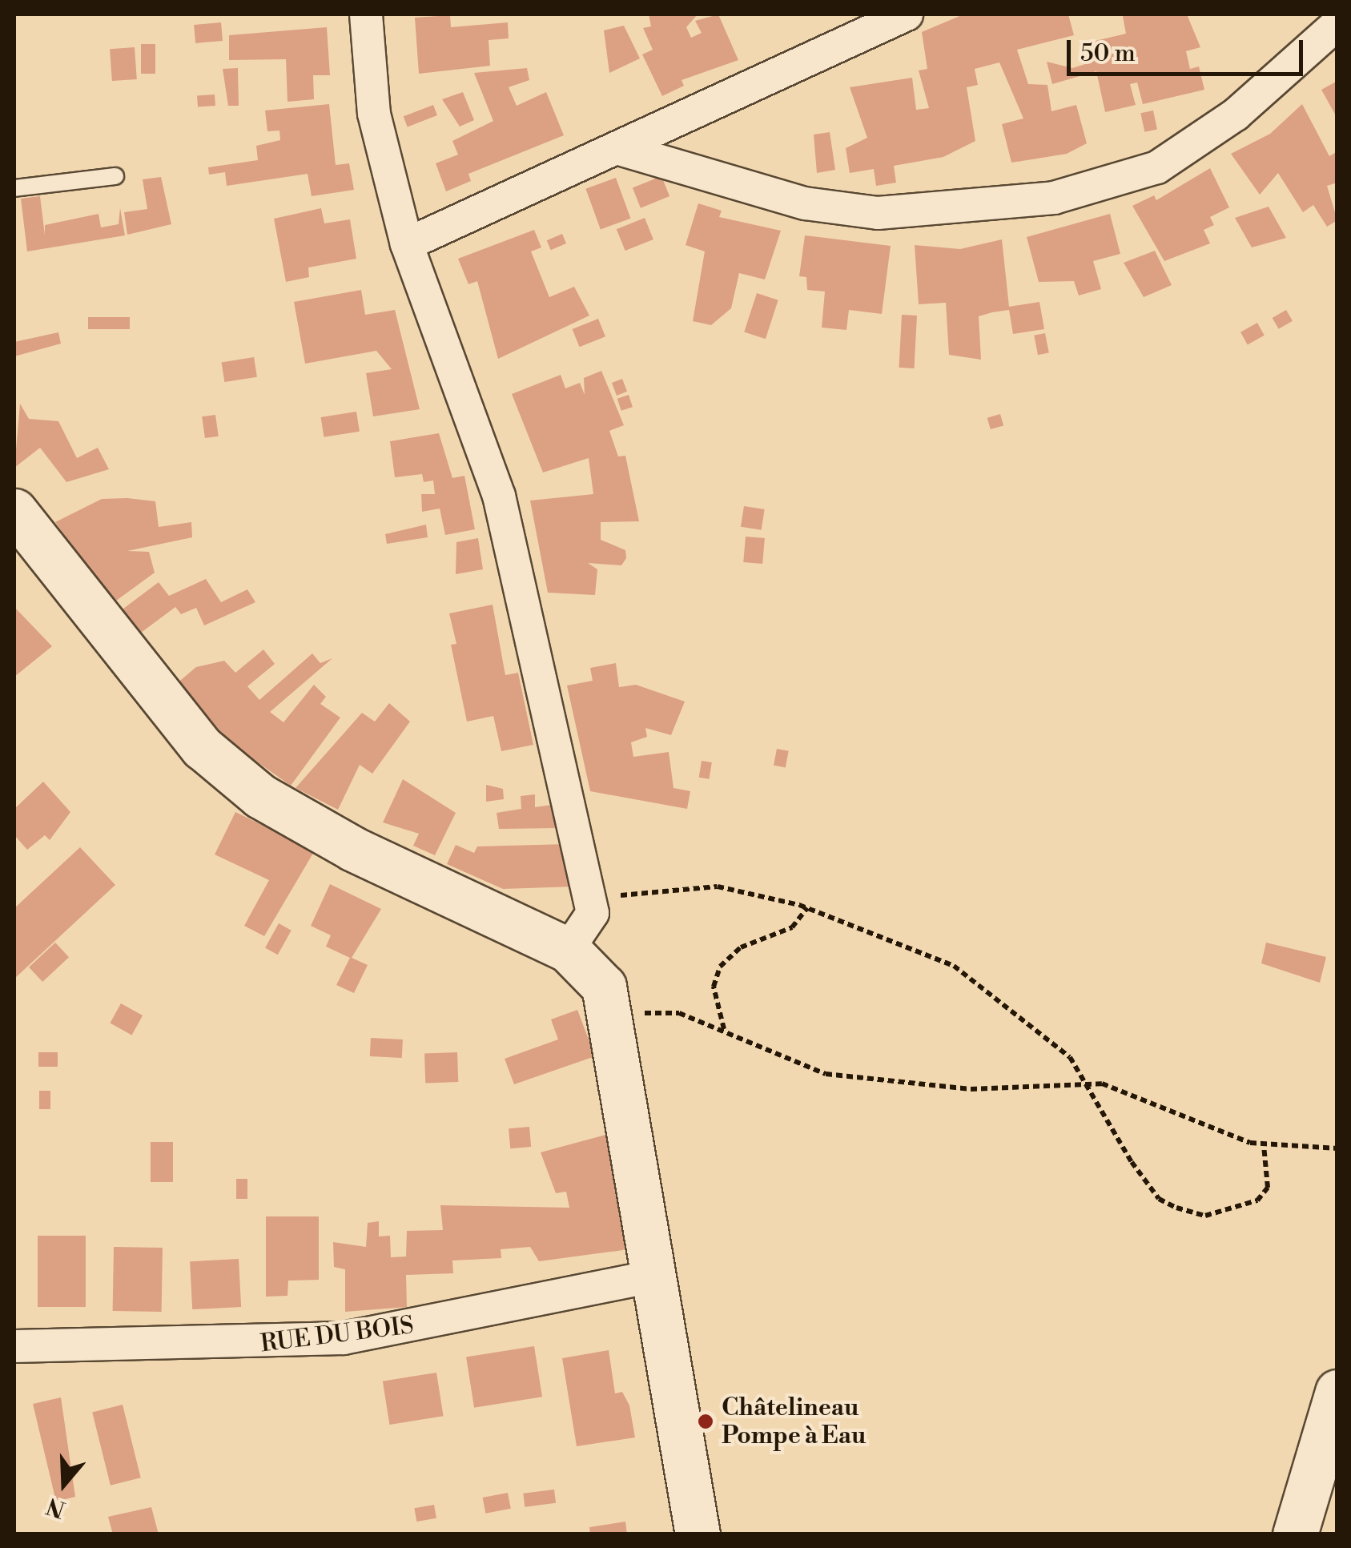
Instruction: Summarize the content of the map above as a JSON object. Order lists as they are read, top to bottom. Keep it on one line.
{"streets":{"street":["RUE DU BOIS"]},"places":["Châtelineau Pompe à Eau"],"scale_bar":"50 m","north":"bottom"}
